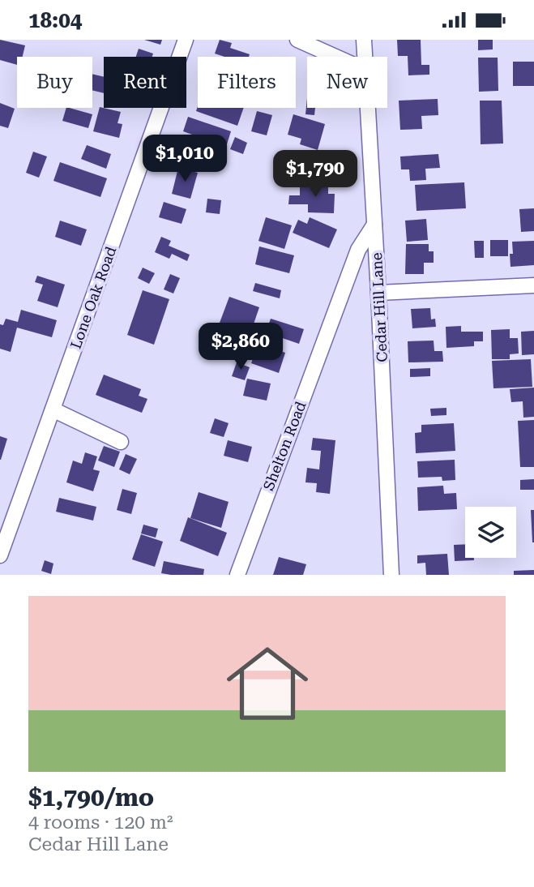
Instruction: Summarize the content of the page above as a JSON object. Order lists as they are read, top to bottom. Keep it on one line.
{"streets":{"street":["Lone Oak Road","Cedar Hill Lane","Shelton Road"]},"crossings":[["Cedar Hill Lane","Shelton Road"]],"page":{"status":"18:04","chip":["Buy","Rent","Filters","New"],"price":["$1,010","$1,790","$2,860"],"list":[{"name":"$1,790/mo","note":"4 rooms · 120 m² · Cedar Hill Lane"}]}}
